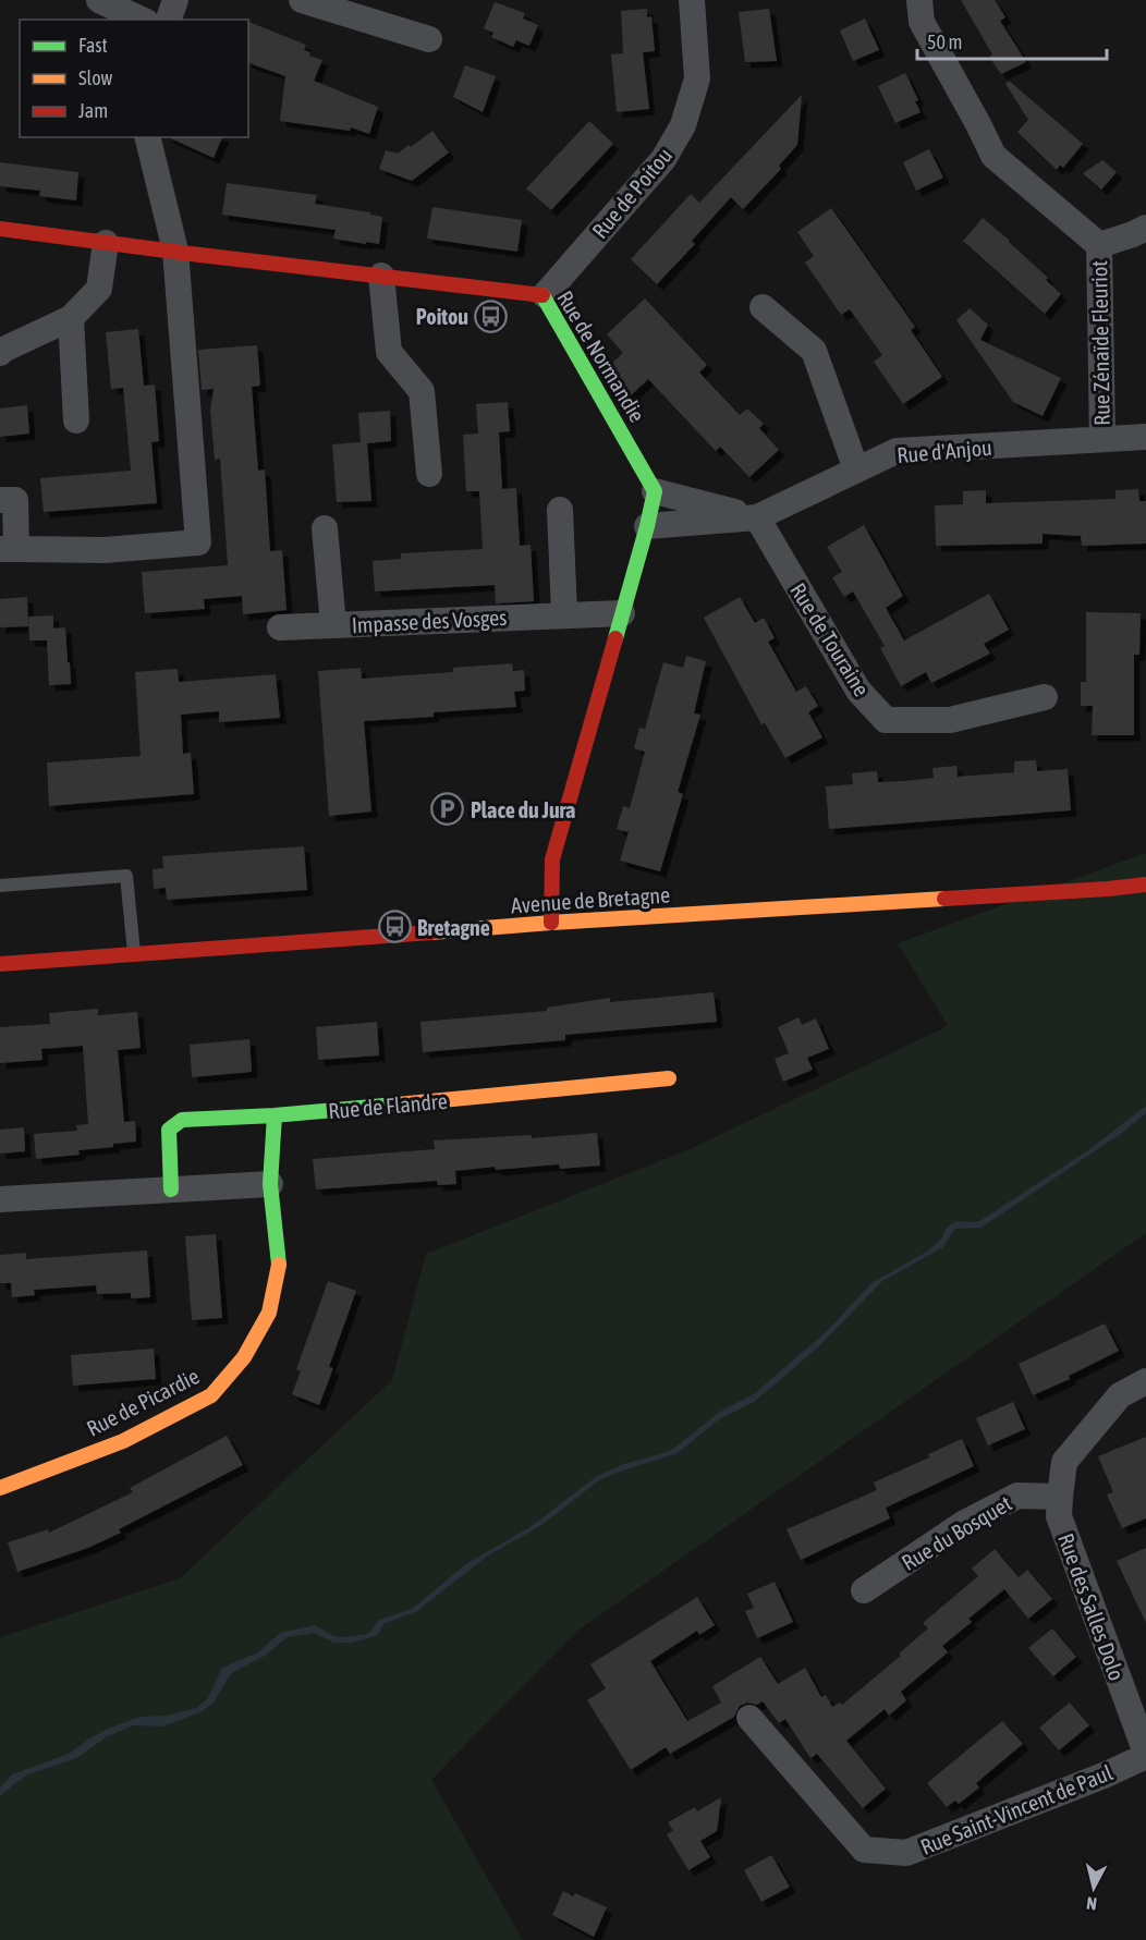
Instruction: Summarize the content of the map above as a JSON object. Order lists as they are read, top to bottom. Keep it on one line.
{"streets":{"street":["Rue de Poitou","Rue Zénaïde Fleuriot","Rue de Normandie","Rue d'Anjou","Impasse des Vosges","Rue de Touraine","Avenue de Bretagne","Rue de Flandre","Rue de Picardie","Rue du Bosquet","Rue des Salles Dolo","Rue Saint-Vincent de Paul"]},"crossings":[["Rue de Poitou","Rue de Normandie"],["Rue Zénaïde Fleuriot","Rue d'Anjou"],["Rue d'Anjou","Rue de Touraine"],["Rue de Flandre","Rue de Picardie"],["Rue du Bosquet","Rue des Salles Dolo"],["Rue des Salles Dolo","Rue Saint-Vincent de Paul"]],"places":{"bus stop":["Poitou","Bretagne"],"parking":["Place du Jura"]},"legend":["Fast","Slow","Jam"],"scale_bar":"50 m","north":"bottom"}
